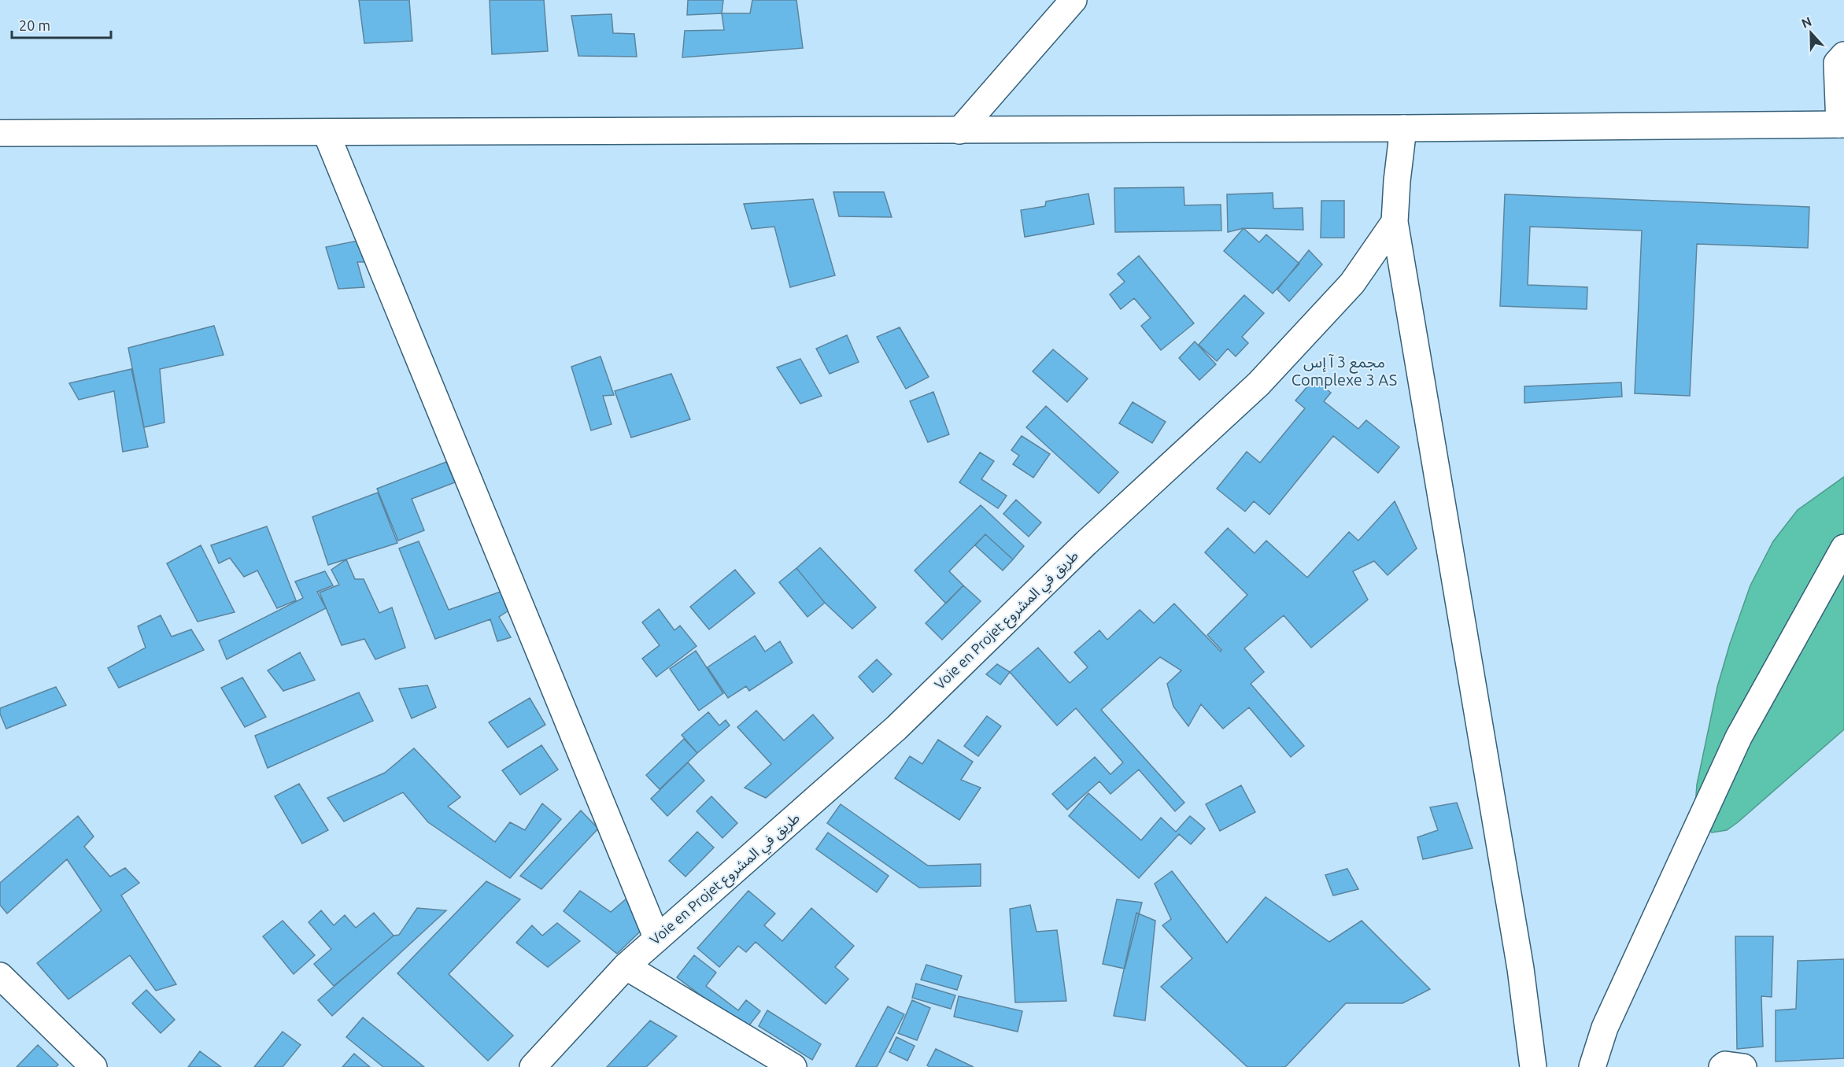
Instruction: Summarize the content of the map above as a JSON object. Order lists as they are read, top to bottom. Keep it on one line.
{"streets":{"street":["Voie en Projet طريق في المشروع"]},"districts":["مجمع 3 آ إس Complexe 3 AS"],"scale_bar":"20 m","north":"top"}
